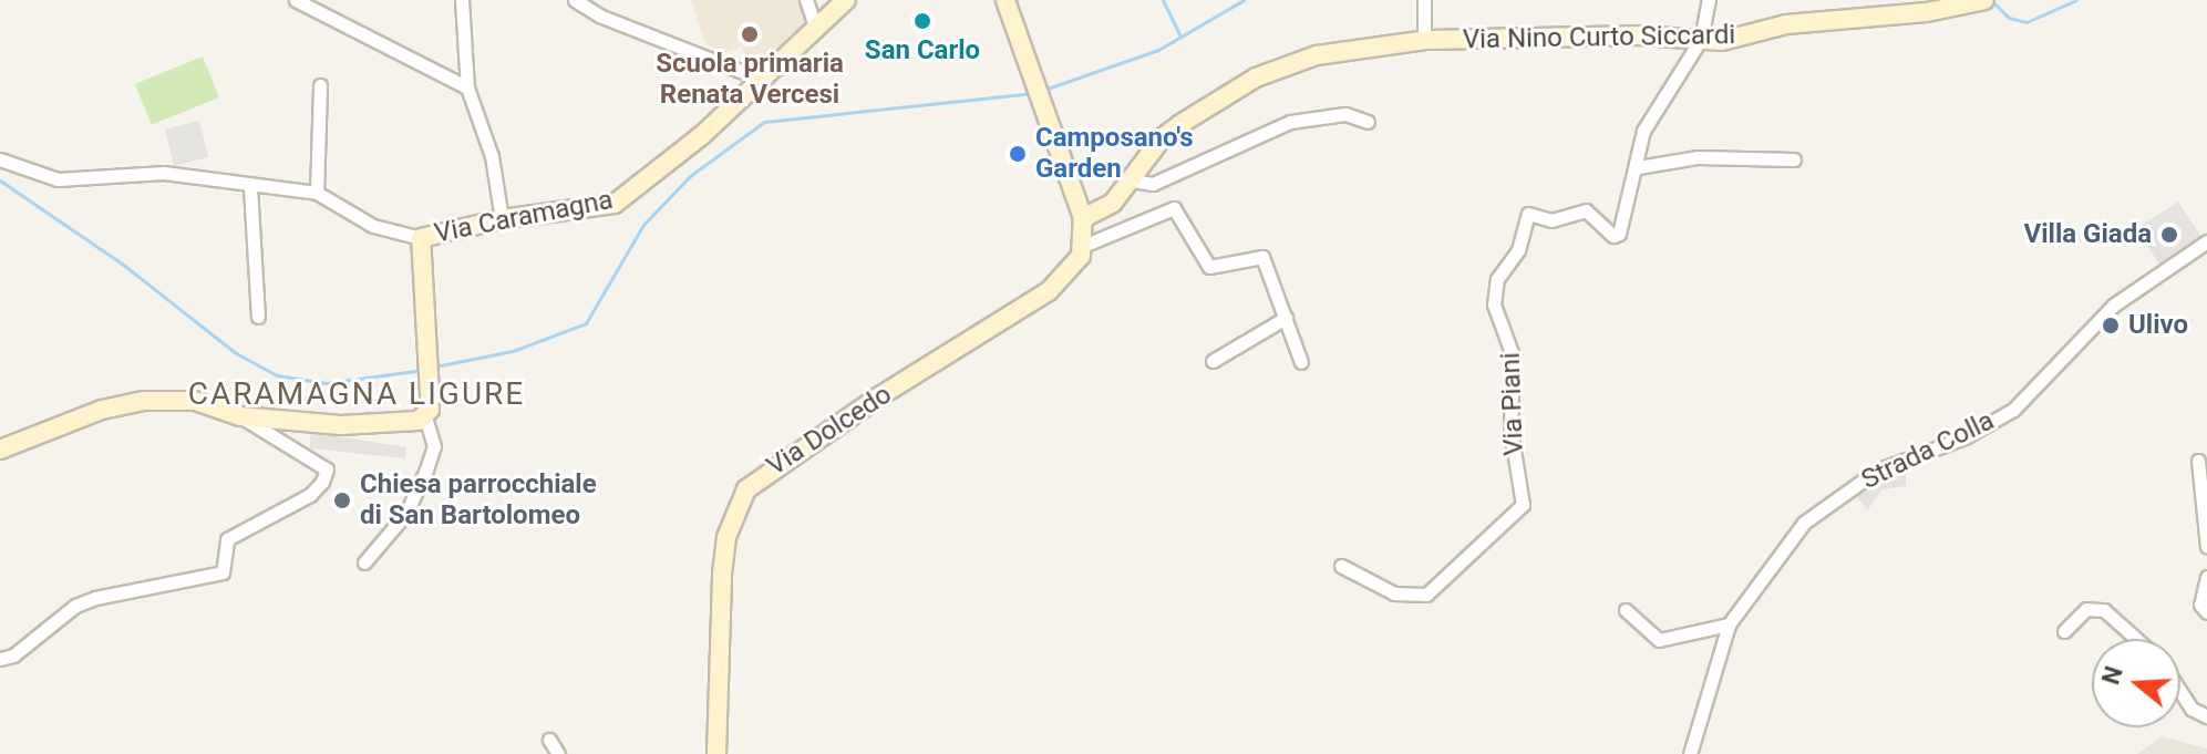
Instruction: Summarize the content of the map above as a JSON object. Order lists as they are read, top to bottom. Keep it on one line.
{"streets":{"main road":["Via Nino Curto Siccardi","Via Caramagna","Via Dolcedo"],"street":["Via Piani","Strada Colla"]},"crossings":[["Via Nino Curto Siccardi","Via Piani"]],"districts":["CARAMAGNA LIGURE"],"places":["San Carlo","Scuola primaria Renata Vercesi","Camposano's Garden","Villa Giada","Ulivo","Chiesa parrocchiale di San Bartolomeo"],"north":"left"}
